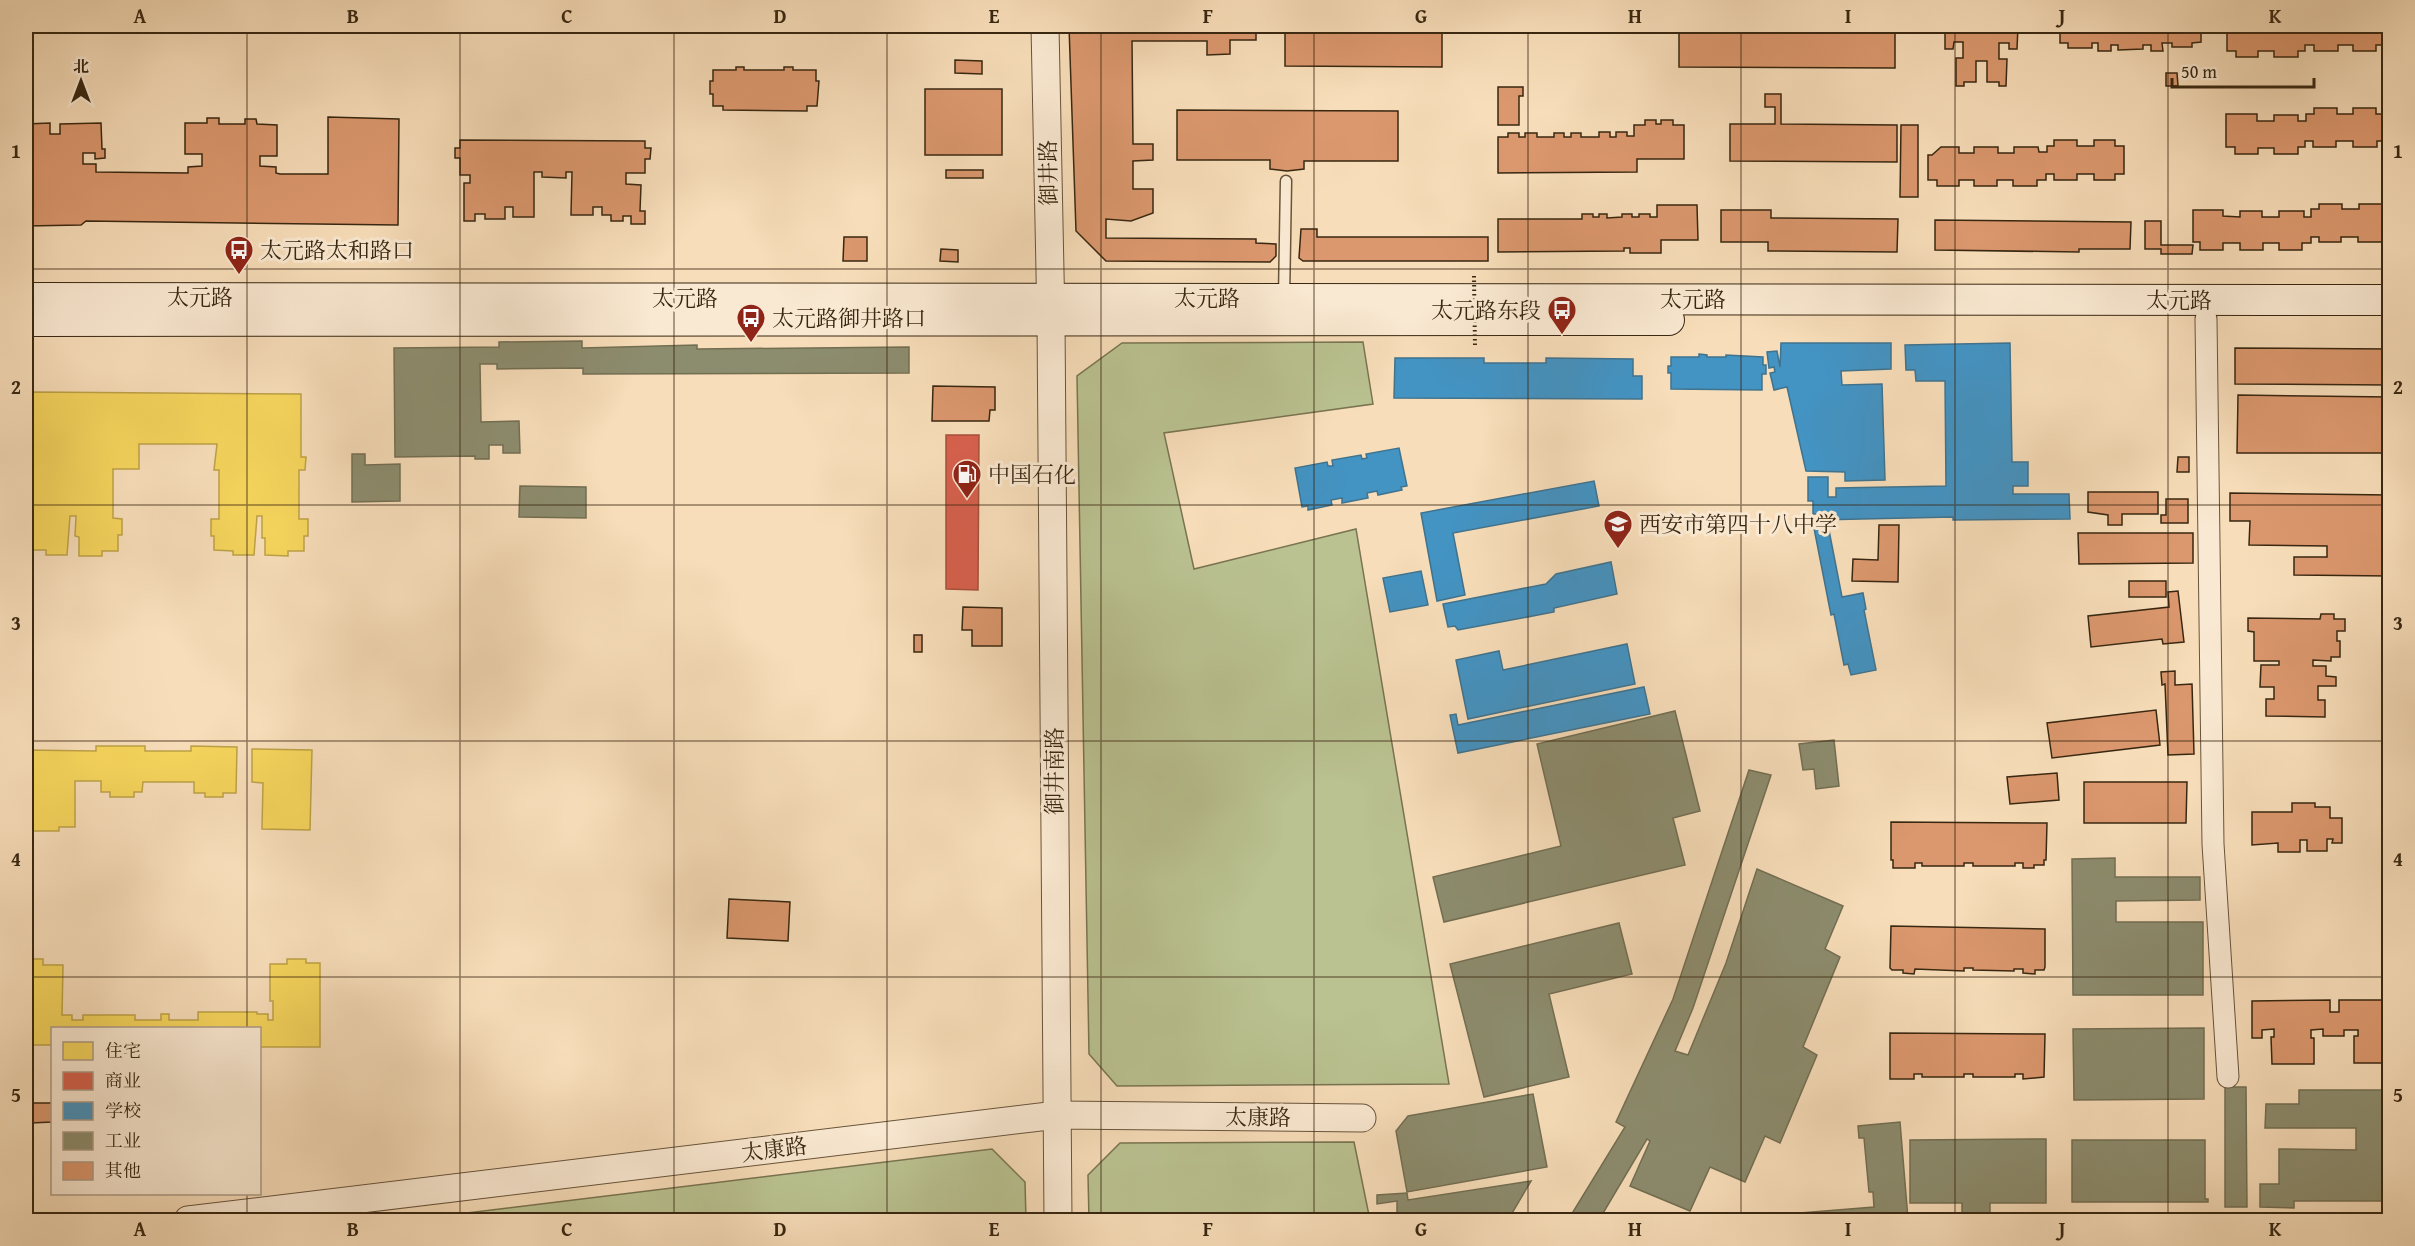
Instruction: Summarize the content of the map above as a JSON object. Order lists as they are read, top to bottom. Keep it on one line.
{"streets":{"main road":["太元路"],"street":["御井路","御井南路","太康路"]},"crossings":[["御井路","太元路"],["御井路","御井南路"],["太元路","御井南路"],["御井南路","太康路"]],"places":{"bus stop":["太元路太和路口","太元路东段","太元路御井路口"],"fuel station":["中国石化"],"school or university":["西安市第四十八中学"]},"legend":["住宅","商业","学校","工业","其他"],"scale_bar":"50 m","north":"top","grid":{"columns":["A","B","C","D","E","F","G","H","I","J","K"],"rows":["1","2","3","4","5"]}}
